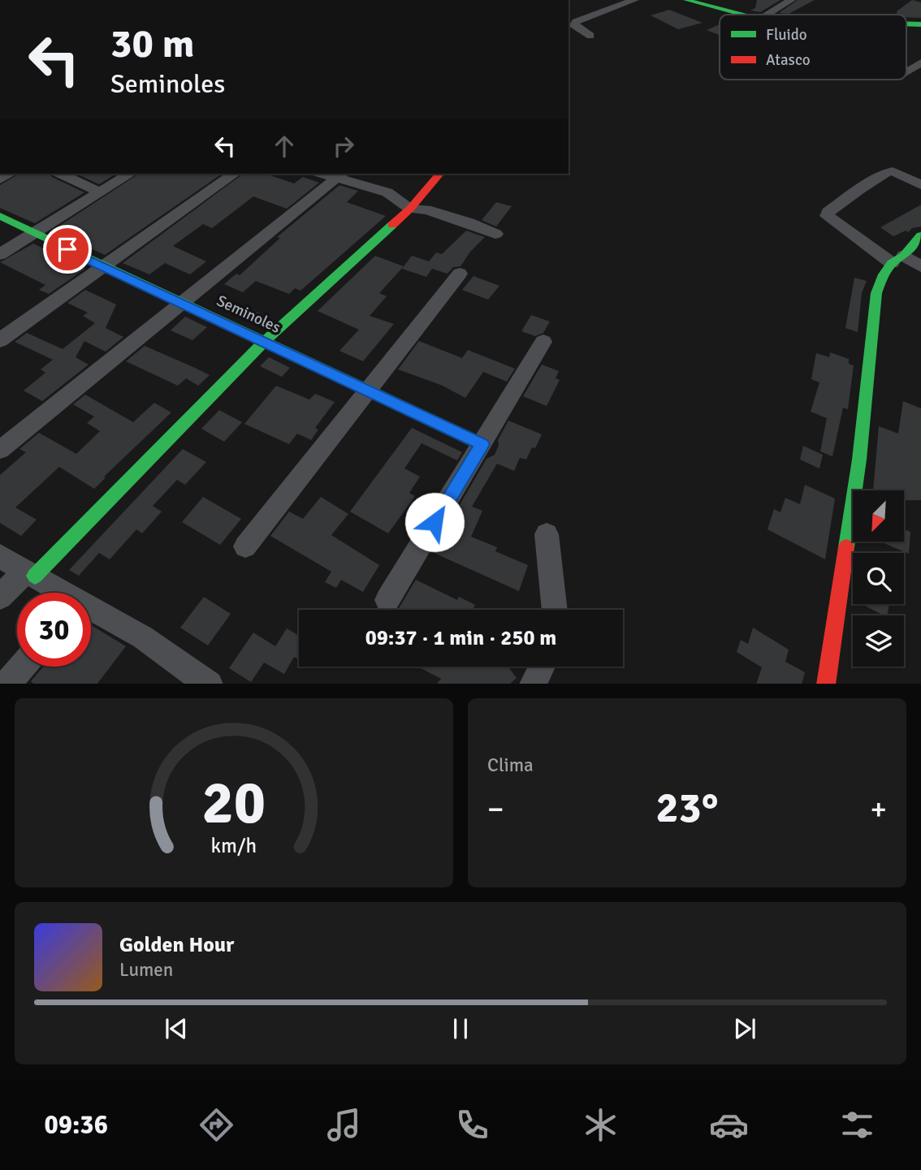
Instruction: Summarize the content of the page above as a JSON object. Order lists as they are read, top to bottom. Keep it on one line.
{"streets":{"street":["Seminoles"]},"legend":["Fluido","Atasco"],"north":"bottom left","page":{"turn":["30 m","Seminoles"],"limit":"30","trip":"09:37 · 1 min · 250 m","tile":"Clima","heat":["−","23°","+"],"song":["Golden Hour","Lumen"],"tabs":"09:36","gauge":["20","km/h"]}}
